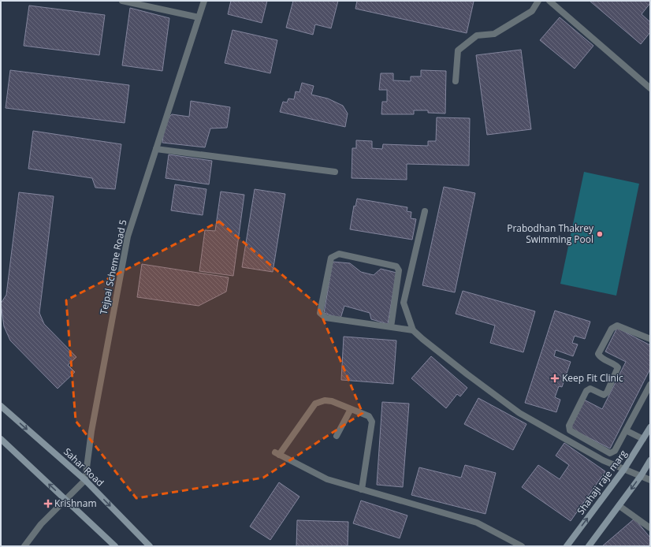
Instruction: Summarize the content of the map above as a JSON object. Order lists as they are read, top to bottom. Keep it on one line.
{"streets":{"main road":["Sahar Road","Shahaji raje marg"],"street":["Tejpal Scheme Road 5"]},"crossings":[["Tejpal Scheme Road 5","Sahar Road"]],"places":{"other":["Prabodhan Thakrey Swimming Pool"],"health":["Keep Fit Clinic","Krishnam"]}}
